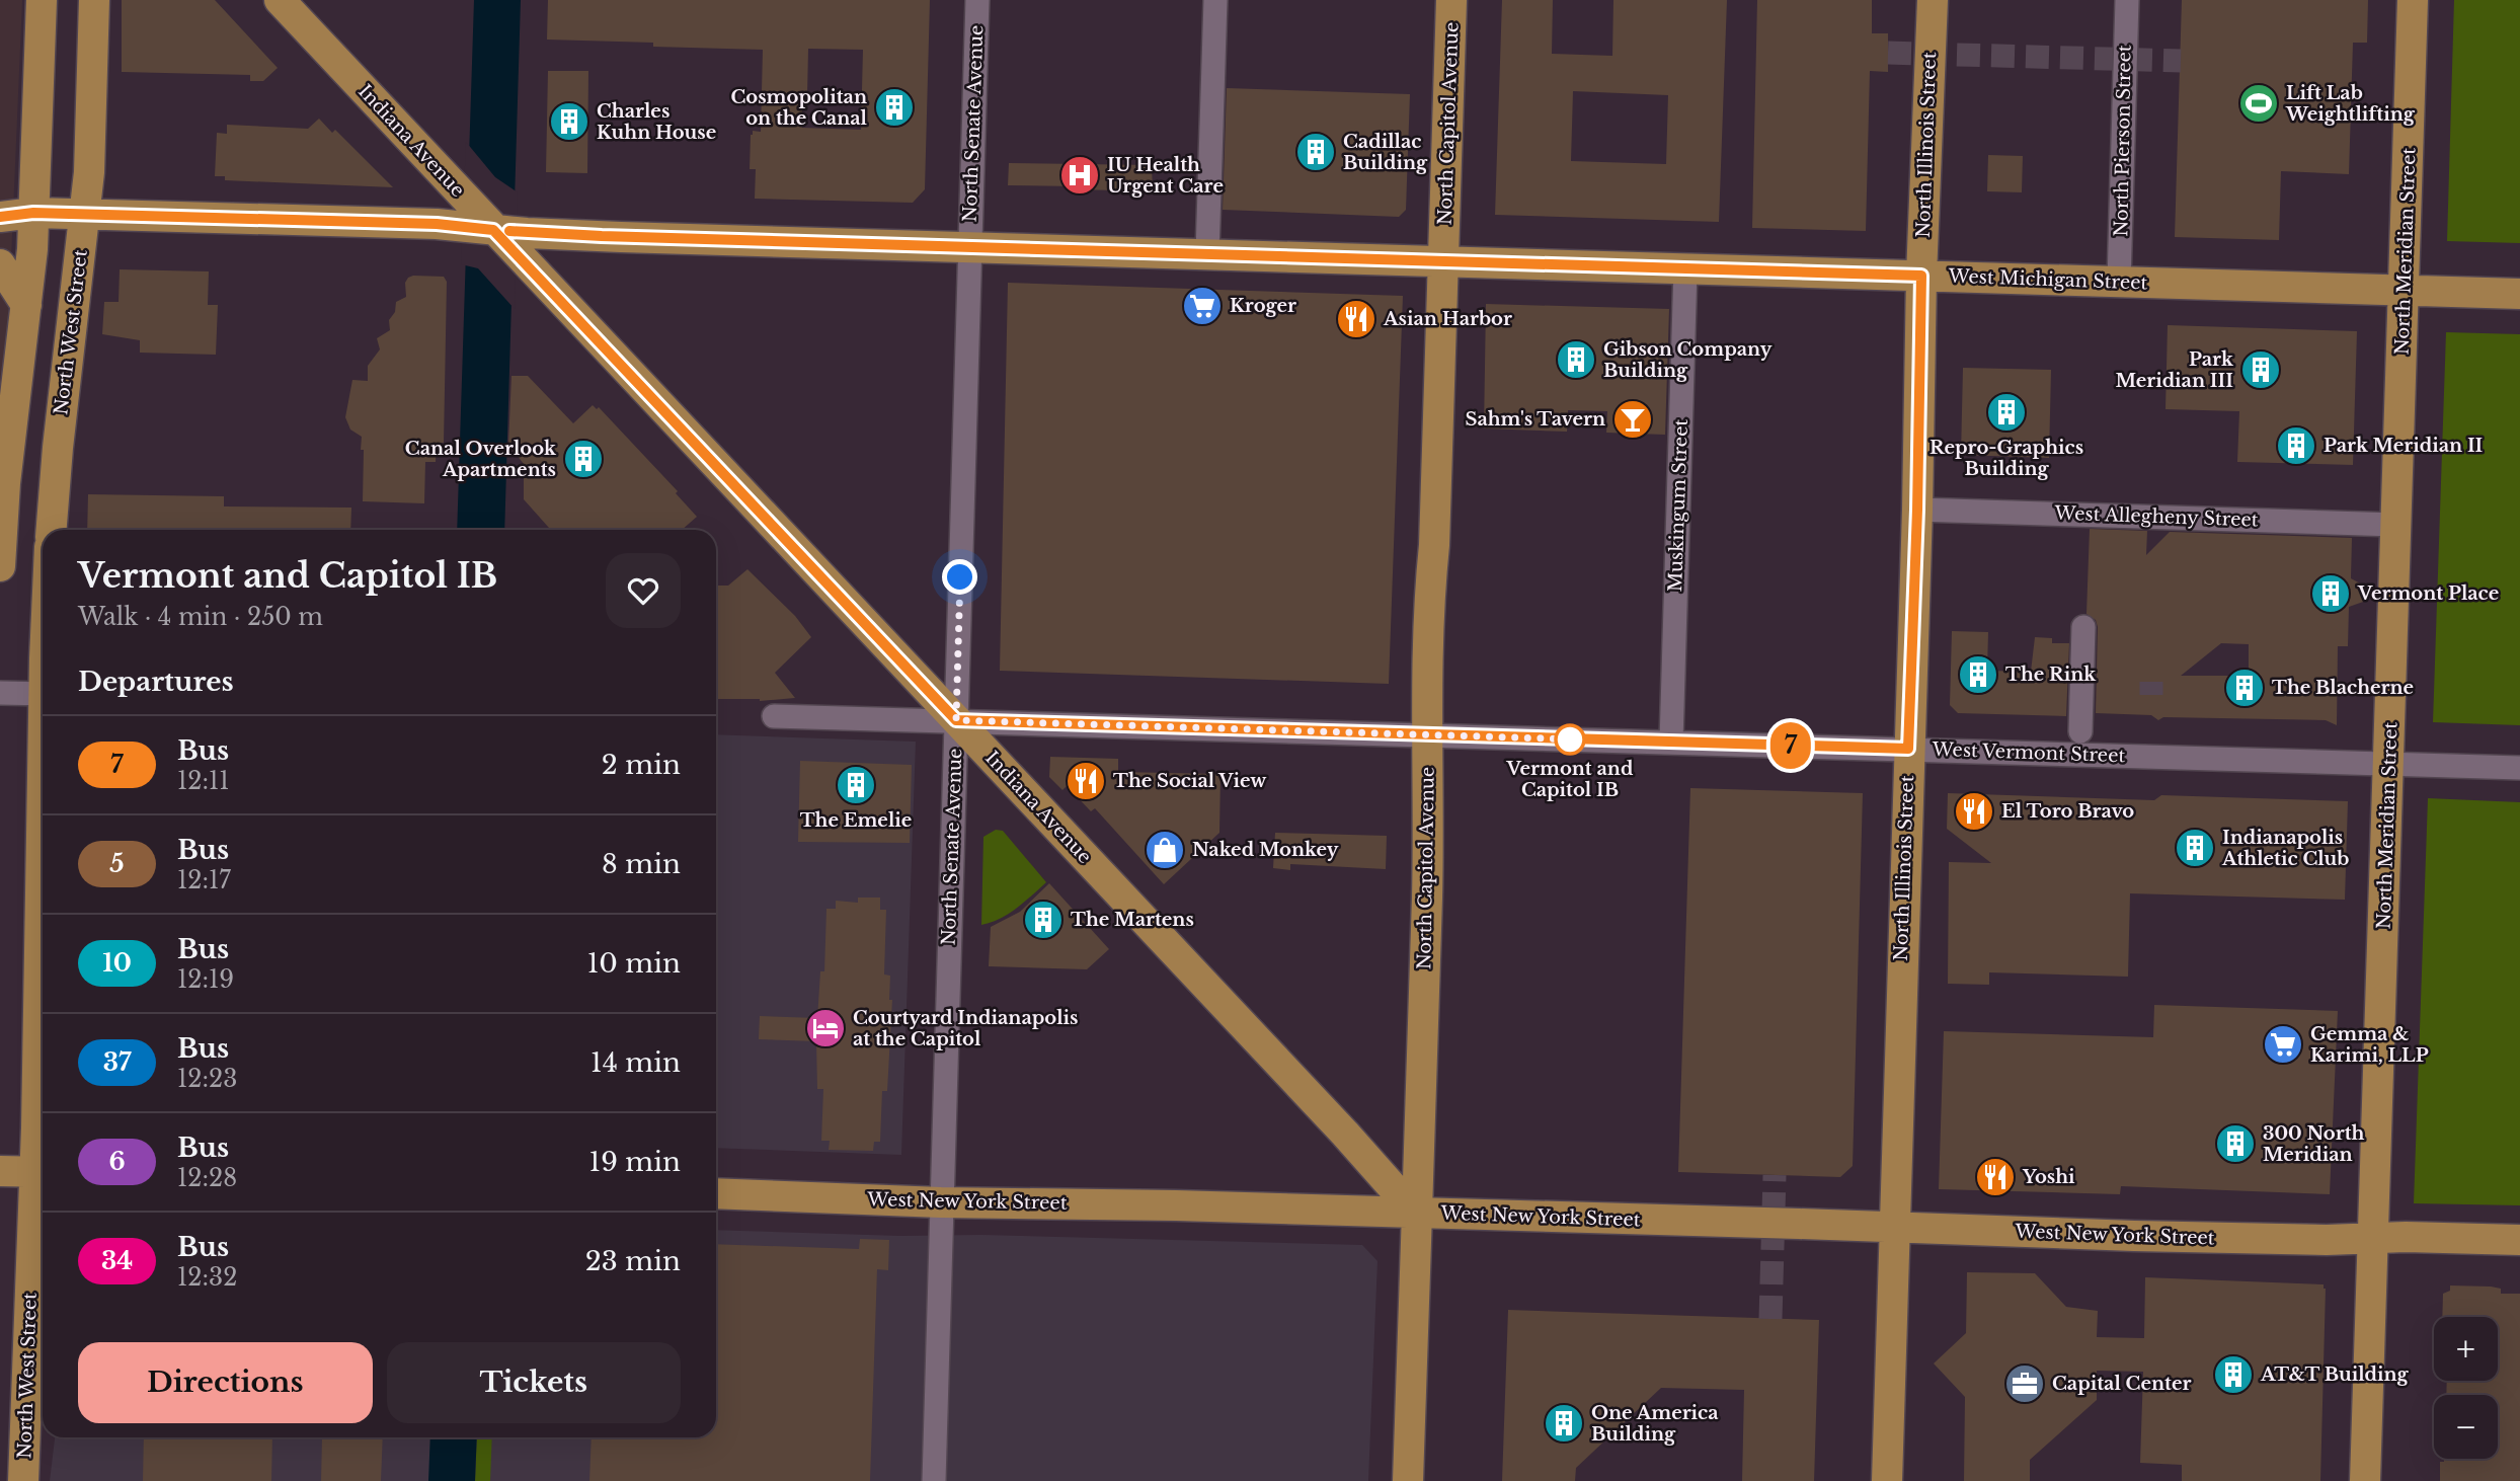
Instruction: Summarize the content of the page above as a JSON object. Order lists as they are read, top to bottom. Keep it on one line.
{"streets":{"main road":["North Capitol Avenue","Indiana Avenue","North Illinois Street","North Meridian Street","West Michigan Street","North West Street","West New York Street"],"street":["North Senate Avenue","North Pierson Street","Muskingum Street","West Allegheny Street","West Vermont Street"]},"crossings":[["North Senate Avenue","Indiana Avenue"],["North Senate Avenue","West Michigan Street"],["North Senate Avenue","West Vermont Street"],["North Senate Avenue","West New York Street"],["North Capitol Avenue","Indiana Avenue"],["North Capitol Avenue","West Michigan Street"],["North Capitol Avenue","West Vermont Street"],["North Capitol Avenue","West New York Street"],["Indiana Avenue","West Michigan Street"],["Indiana Avenue","West Vermont Street"],["Indiana Avenue","West New York Street"],["North Pierson Street","West Michigan Street"],["North Illinois Street","West Michigan Street"],["North Illinois Street","West Allegheny Street"],["North Illinois Street","West Vermont Street"],["North Illinois Street","West New York Street"],["North Meridian Street","West Michigan Street"],["North Meridian Street","West Allegheny Street"],["North Meridian Street","West Vermont Street"],["North Meridian Street","West New York Street"],["West Michigan Street","North West Street"],["West Michigan Street","Muskingum Street"],["Muskingum Street","West Vermont Street"]],"places":{"sports":["Lift Lab Weightlifting"],"building":["Cosmopolitan on the Canal","Charles Kuhn House","Cadillac Building","Gibson Company Building","Park Meridian III","Repro-Graphics Building","Park Meridian II","Canal Overlook Apartments","Vermont Place","The Rink","The Blacherne","The Emelie","Indianapolis Athletic Club","The Martens","300 North Meridian","AT&T Building","One America Building"],"hospital":["IU Health Urgent Care"],"supermarket":["Kroger","Gemma & Karimi, LLP"],"restaurant":["Asian Harbor","The Social View","El Toro Bravo","Yoshi"],"bar":["Sahm's Tavern"],"other":["Vermont and Capitol IB"],"shop":["Naked Monkey"],"hotel":["Courtyard Indianapolis at the Capitol"],"office":["Capital Center"]},"lines":["bus line 7"],"page":{"on_map":"7","heading":[["Vermont and Capitol IB","Walk · 4 min · 250 m"],"Departures"],"list":[{"mark":"7","name":"Bus","note":"12:11","value":"2 min"},{"mark":"5","name":"Bus","note":"12:17","value":"8 min"},{"mark":"10","name":"Bus","note":"12:19","value":"10 min"},{"mark":"37","name":"Bus","note":"12:23","value":"14 min"},{"mark":"6","name":"Bus","note":"12:28","value":"19 min"},{"mark":"34","name":"Bus","note":"12:32","value":"23 min"}],"map_buttons":["+","−"],"buttons":["Directions","Tickets"]}}
